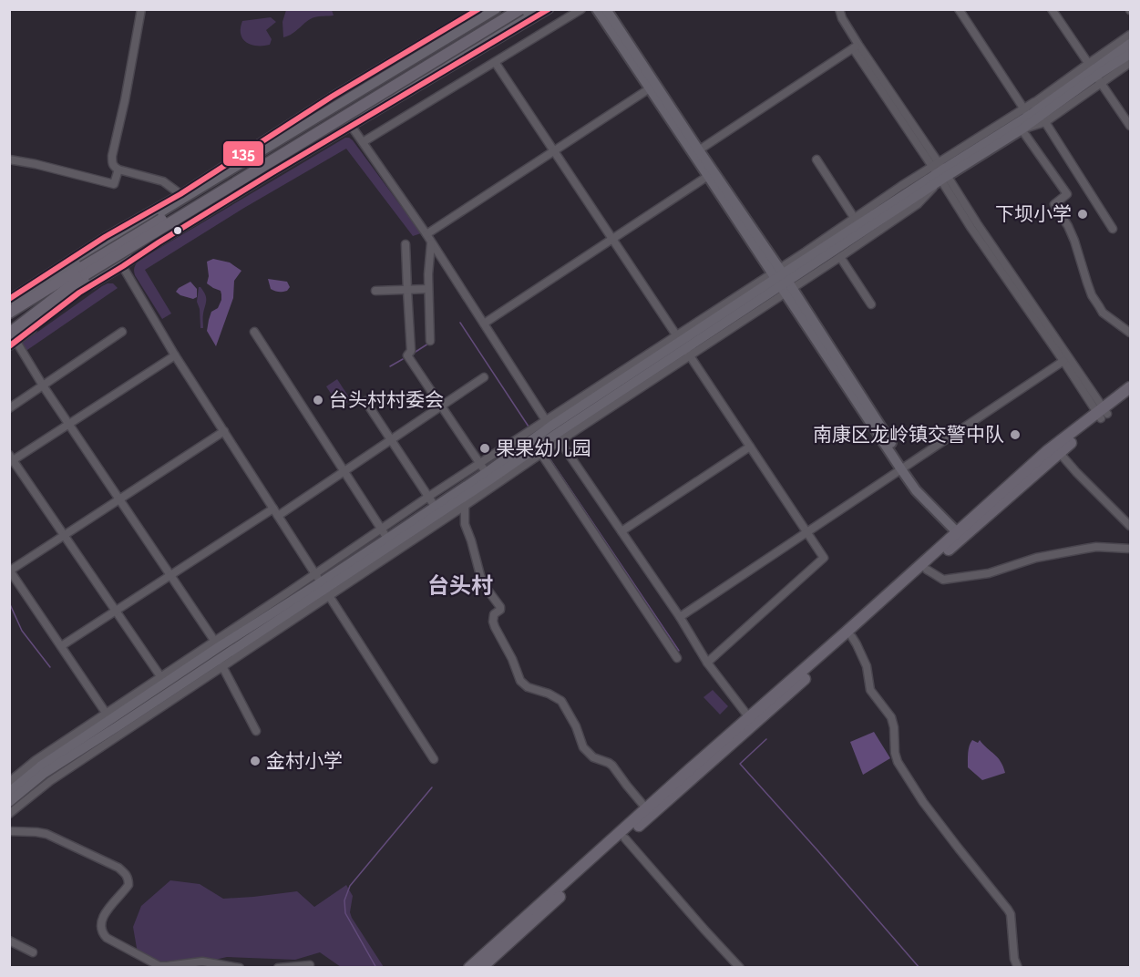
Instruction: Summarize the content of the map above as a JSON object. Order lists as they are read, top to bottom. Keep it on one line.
{"districts":["台头村"],"places":["下坝小学","台头村村委会","南康区龙岭镇交警中队","果果幼儿园","金村小学"],"lines":["transit line 135"]}
